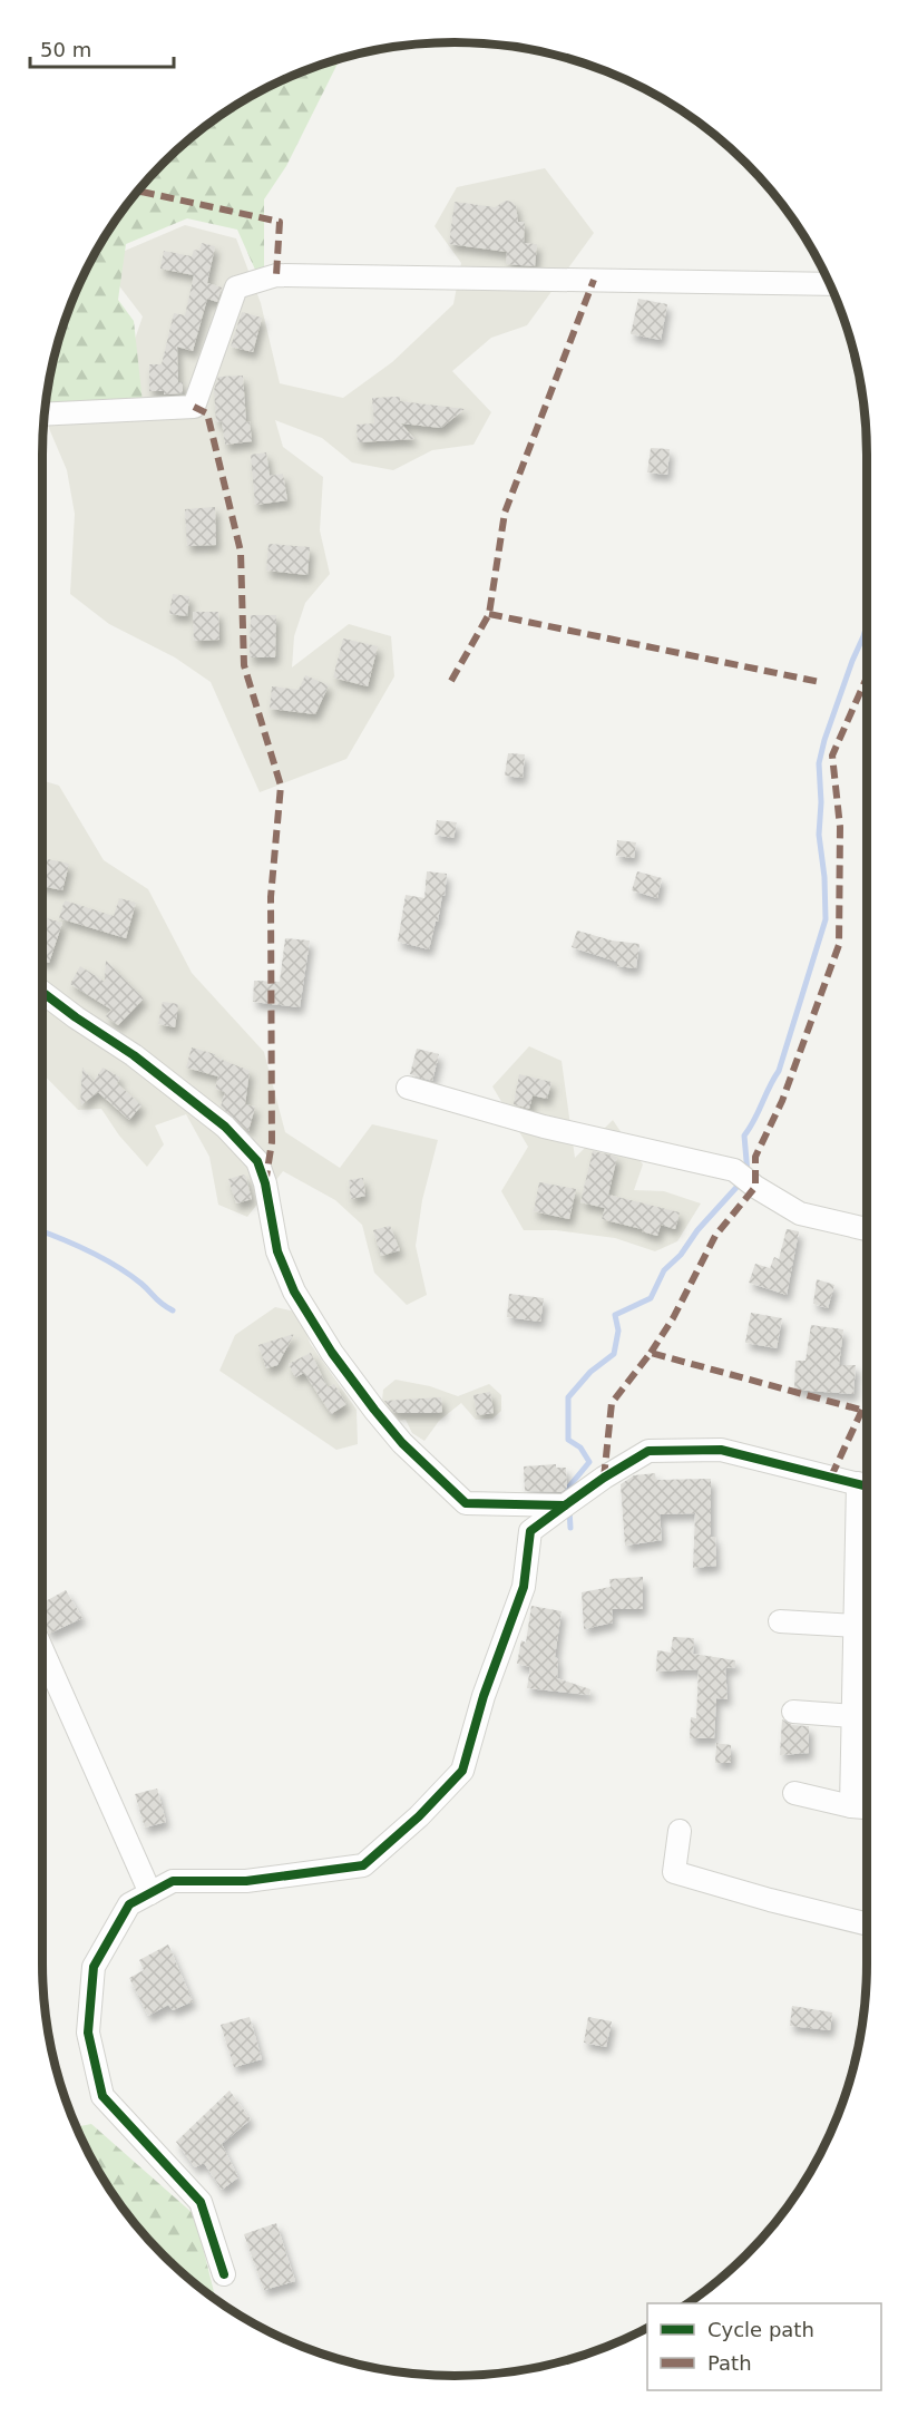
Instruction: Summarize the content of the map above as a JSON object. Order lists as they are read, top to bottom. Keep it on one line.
{"legend":["Cycle path","Path"],"scale_bar":"50 m"}
